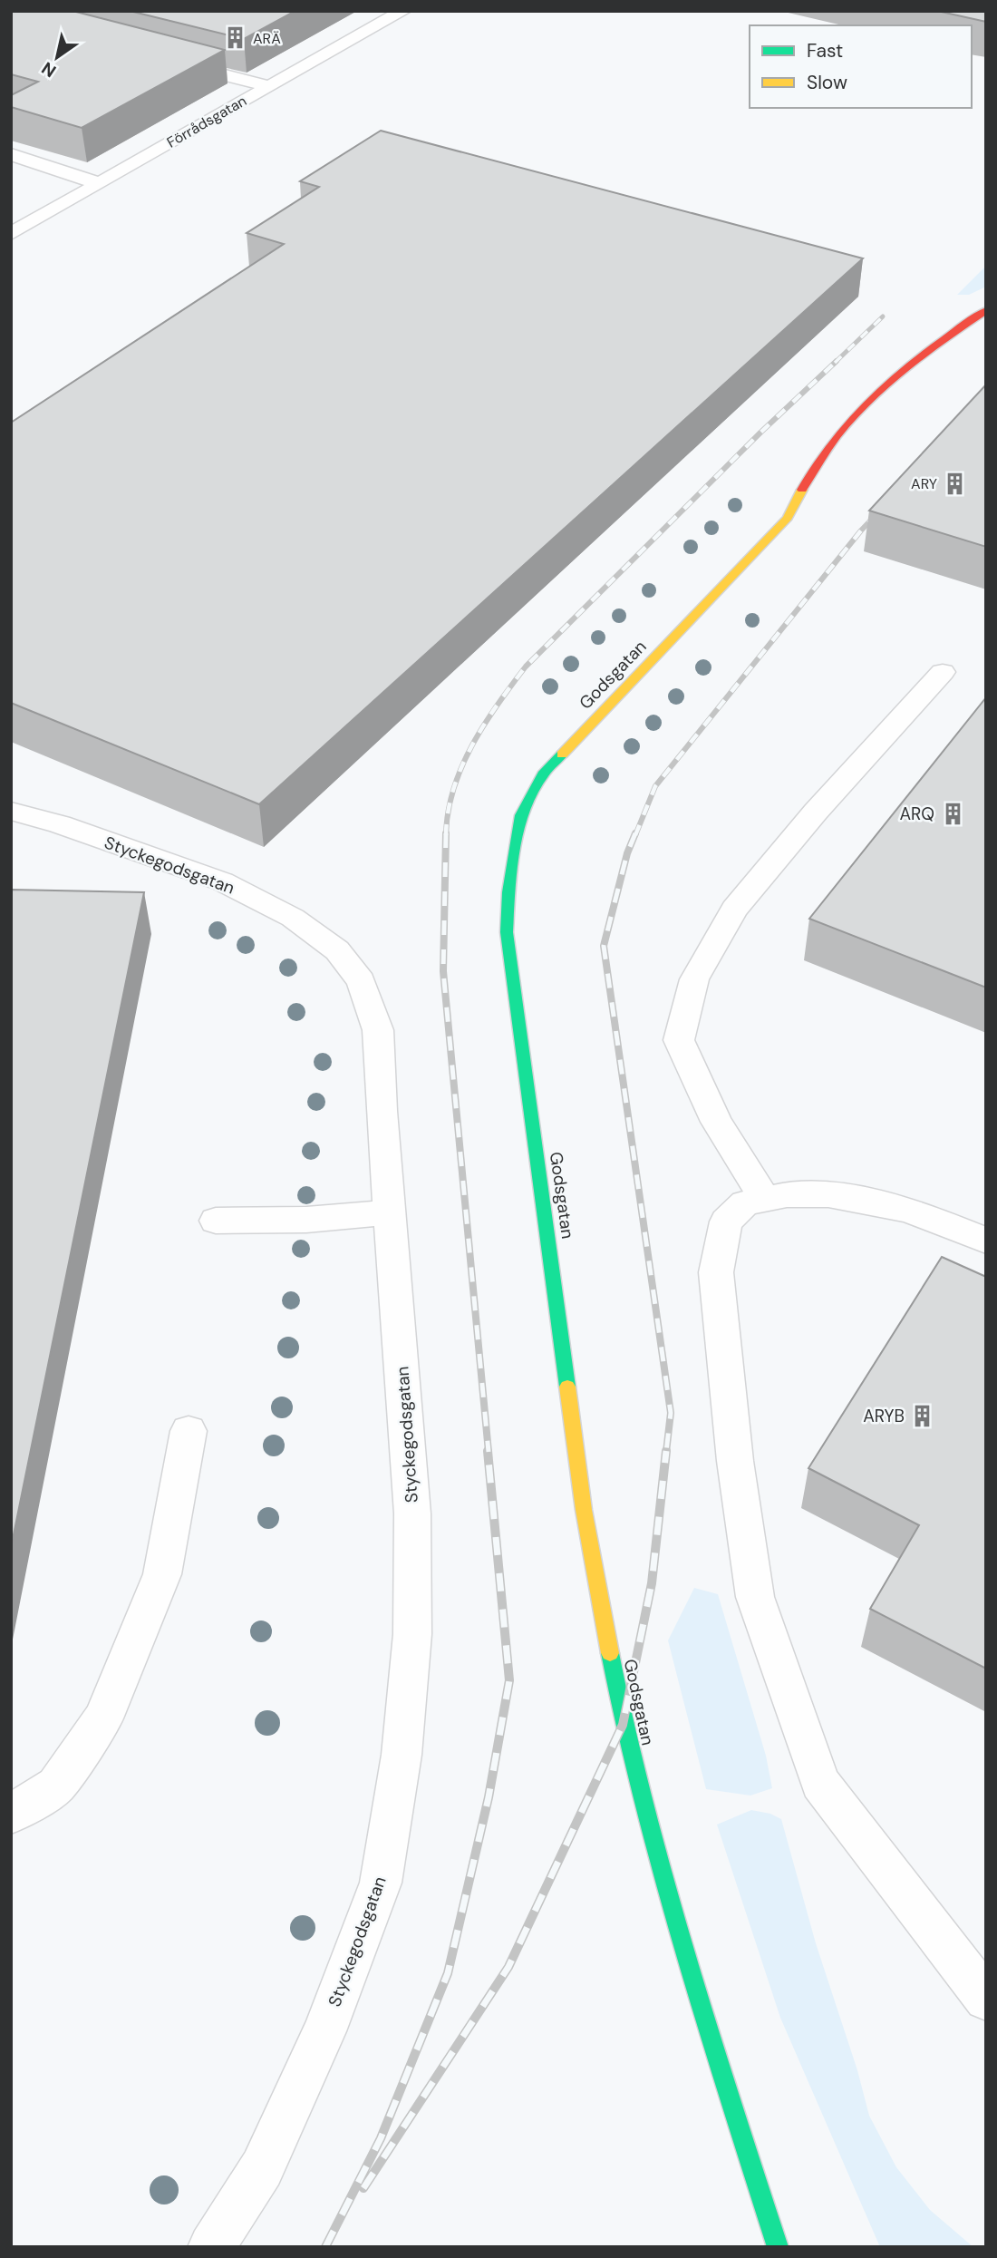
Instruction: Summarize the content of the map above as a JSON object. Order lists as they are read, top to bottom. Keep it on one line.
{"streets":{"street":["Godsgatan"],"lane":["Förrådsgatan","Styckegodsgatan"]},"places":{"building":["ARÄ","ARY","ARQ","ARYB"]},"legend":["Fast","Slow"],"north":"bottom left"}
